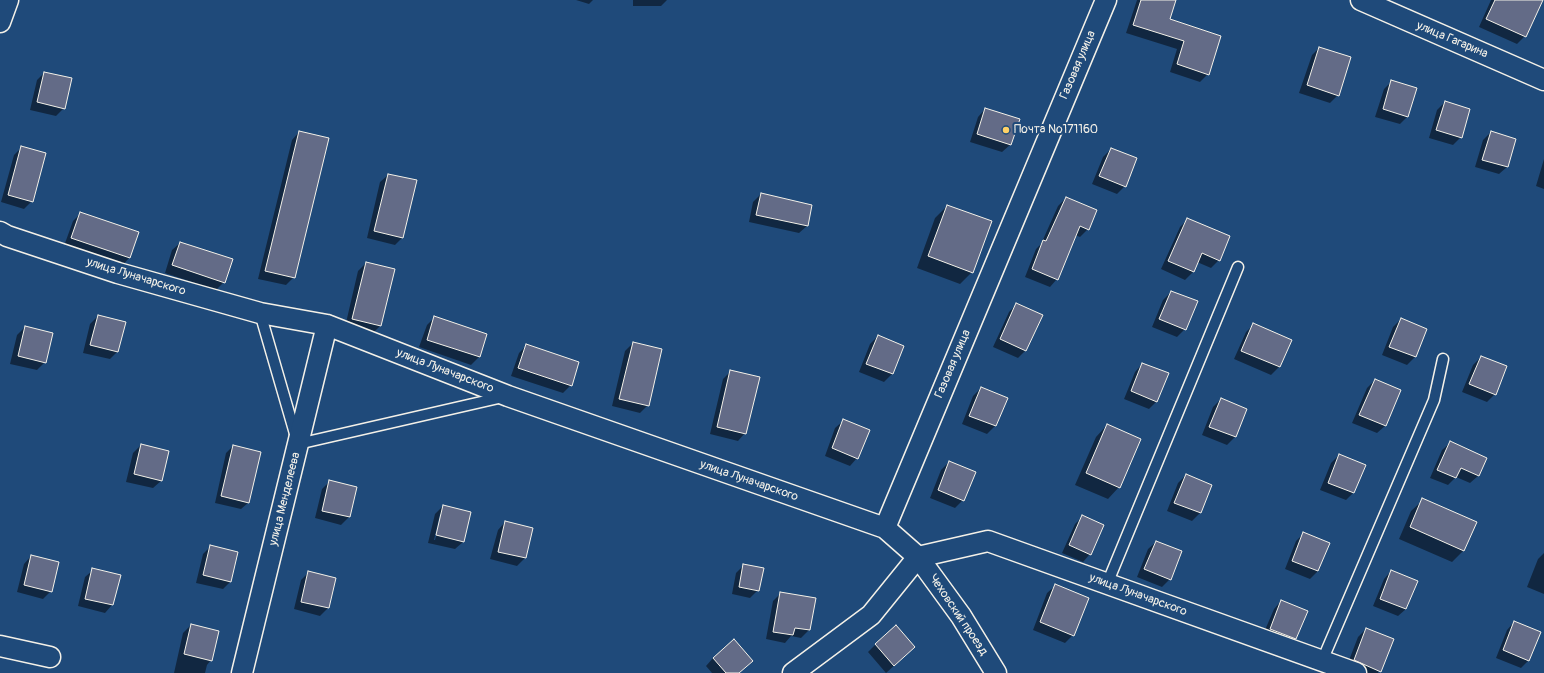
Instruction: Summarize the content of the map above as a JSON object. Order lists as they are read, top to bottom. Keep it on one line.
{"streets":{"street":["улица Гагарина","Газовая улица","улица Луначарского","улица Менделеева","Чеховский проезд"]},"crossings":[["Газовая улица","улица Луначарского"],["улица Луначарского","улица Менделеева"],["улица Луначарского","Чеховский проезд"]],"places":["Почта №171160"]}
